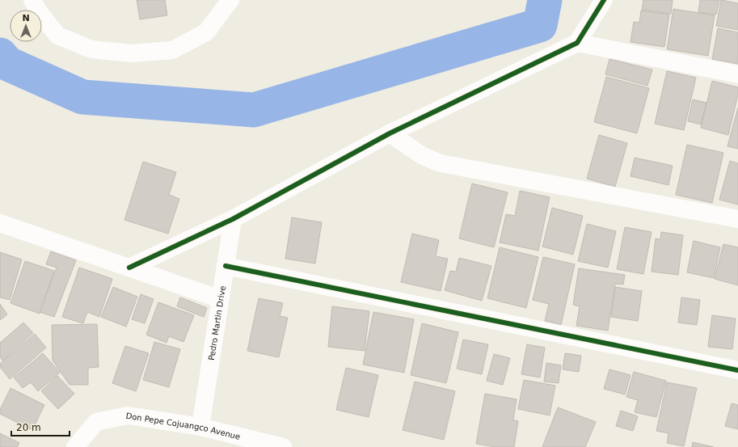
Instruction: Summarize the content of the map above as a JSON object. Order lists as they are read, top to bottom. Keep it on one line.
{"streets":{"street":["Pedro Martin Drive","Don Pepe Cojuangco Avenue"]},"crossings":[["Pedro Martin Drive","Don Pepe Cojuangco Avenue"]],"scale_bar":"20 m","north":"top"}
